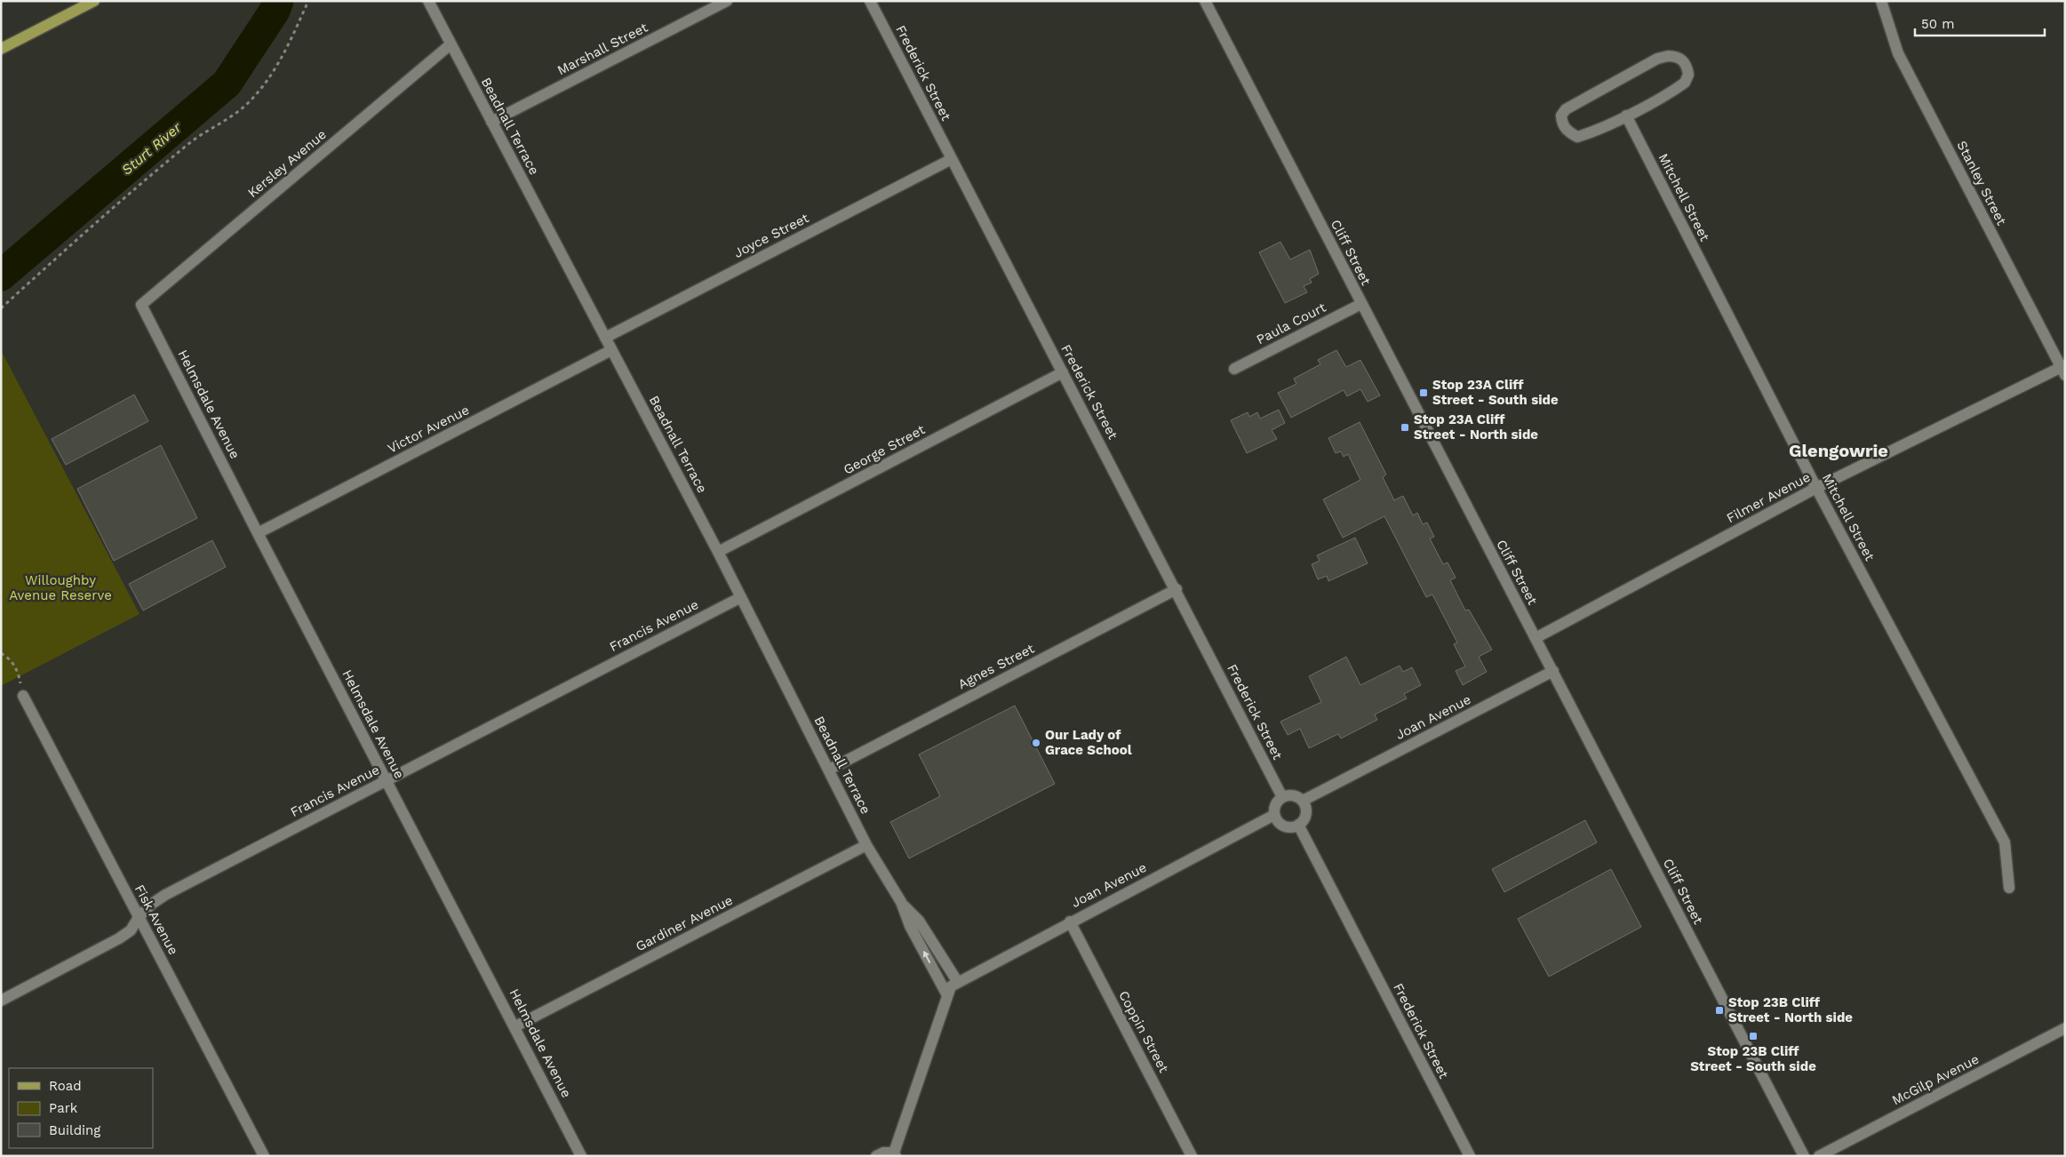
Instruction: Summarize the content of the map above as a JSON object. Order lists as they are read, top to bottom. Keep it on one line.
{"streets":{"street":["Marshall Street","Frederick Street","Beadnall Terrace","Kersley Avenue","Stanley Street","Mitchell Street","Joyce Street","Cliff Street","Paula Court","Helmsdale Avenue","Victor Avenue","George Street","Filmer Avenue","Francis Avenue","Agnes Street","Joan Avenue","Fisk Avenue","Gardiner Avenue","Coppin Street","McGilp Avenue"]},"crossings":[["Marshall Street","Beadnall Terrace"],["Frederick Street","Joyce Street"],["Frederick Street","George Street"],["Frederick Street","Agnes Street"],["Frederick Street","Joan Avenue"],["Beadnall Terrace","Kersley Avenue"],["Beadnall Terrace","Joyce Street"],["Beadnall Terrace","Victor Avenue"],["Beadnall Terrace","George Street"],["Beadnall Terrace","Francis Avenue"],["Beadnall Terrace","Agnes Street"],["Beadnall Terrace","Joan Avenue"],["Beadnall Terrace","Gardiner Avenue"],["Kersley Avenue","Helmsdale Avenue"],["Stanley Street","Filmer Avenue"],["Mitchell Street","Filmer Avenue"],["Cliff Street","Paula Court"],["Cliff Street","Filmer Avenue"],["Cliff Street","Joan Avenue"],["Helmsdale Avenue","Victor Avenue"],["Helmsdale Avenue","Francis Avenue"],["Helmsdale Avenue","Gardiner Avenue"],["Francis Avenue","Fisk Avenue"],["Joan Avenue","Coppin Street"]],"districts":["Glengowrie"],"water":["Sturt River"],"parks":["Willoughby Avenue Reserve"],"places":{"transit":["Stop 23A Cliff Street - South side","Stop 23A Cliff Street - North side","Stop 23B Cliff Street - North side","Stop 23B Cliff Street - South side"],"other":["Our Lady of Grace School"]},"legend":["Road","Park","Building"],"scale_bar":"50 m"}
